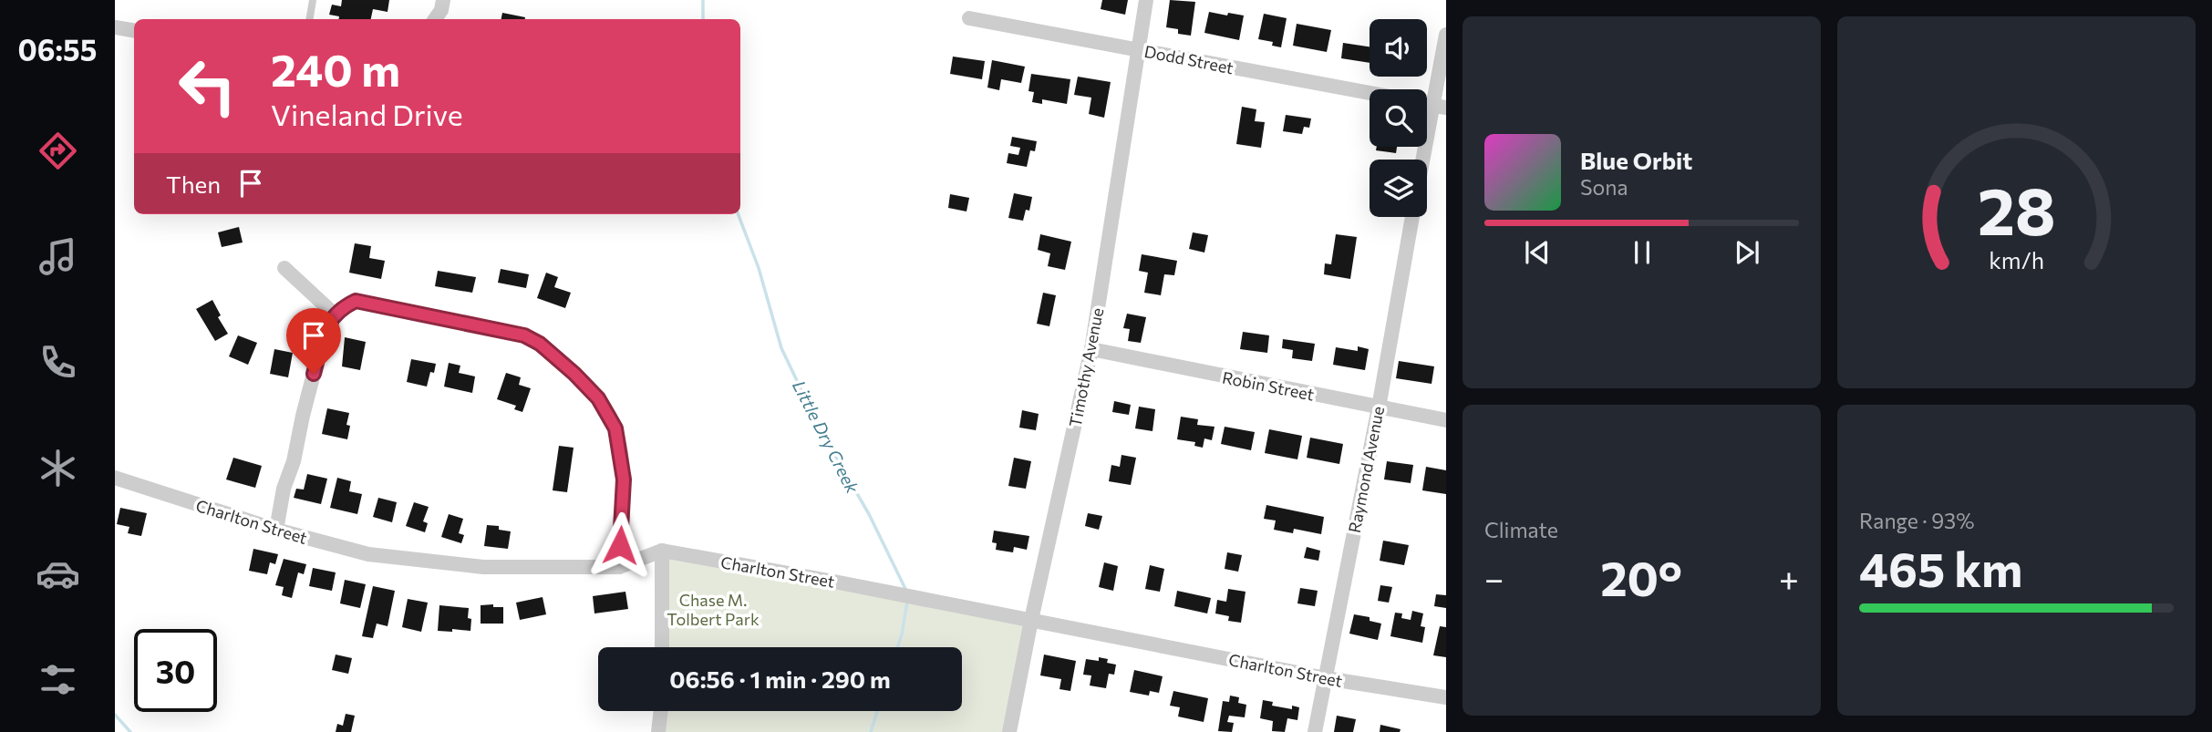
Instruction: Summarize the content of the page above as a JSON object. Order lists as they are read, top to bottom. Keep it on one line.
{"streets":{"street":["Dodd Street","Timothy Avenue","Robin Street","Raymond Avenue","Charlton Street"]},"crossings":[["Dodd Street","Timothy Avenue"],["Timothy Avenue","Robin Street"],["Timothy Avenue","Charlton Street"],["Robin Street","Raymond Avenue"],["Raymond Avenue","Charlton Street"]],"water":["Little Dry Creek"],"parks":["Chase M. Tolbert Park"],"page":{"tabs":"06:55","turn":["240 m","Vineland Drive"],"song":["Blue Orbit","Sona"],"then":"Then","tile":["Climate",["Range · 93%","465 km"]],"heat":["−","20°","+"],"limit":"30","trip":"06:56 · 1 min · 290 m","gauge":["28","km/h"]}}
